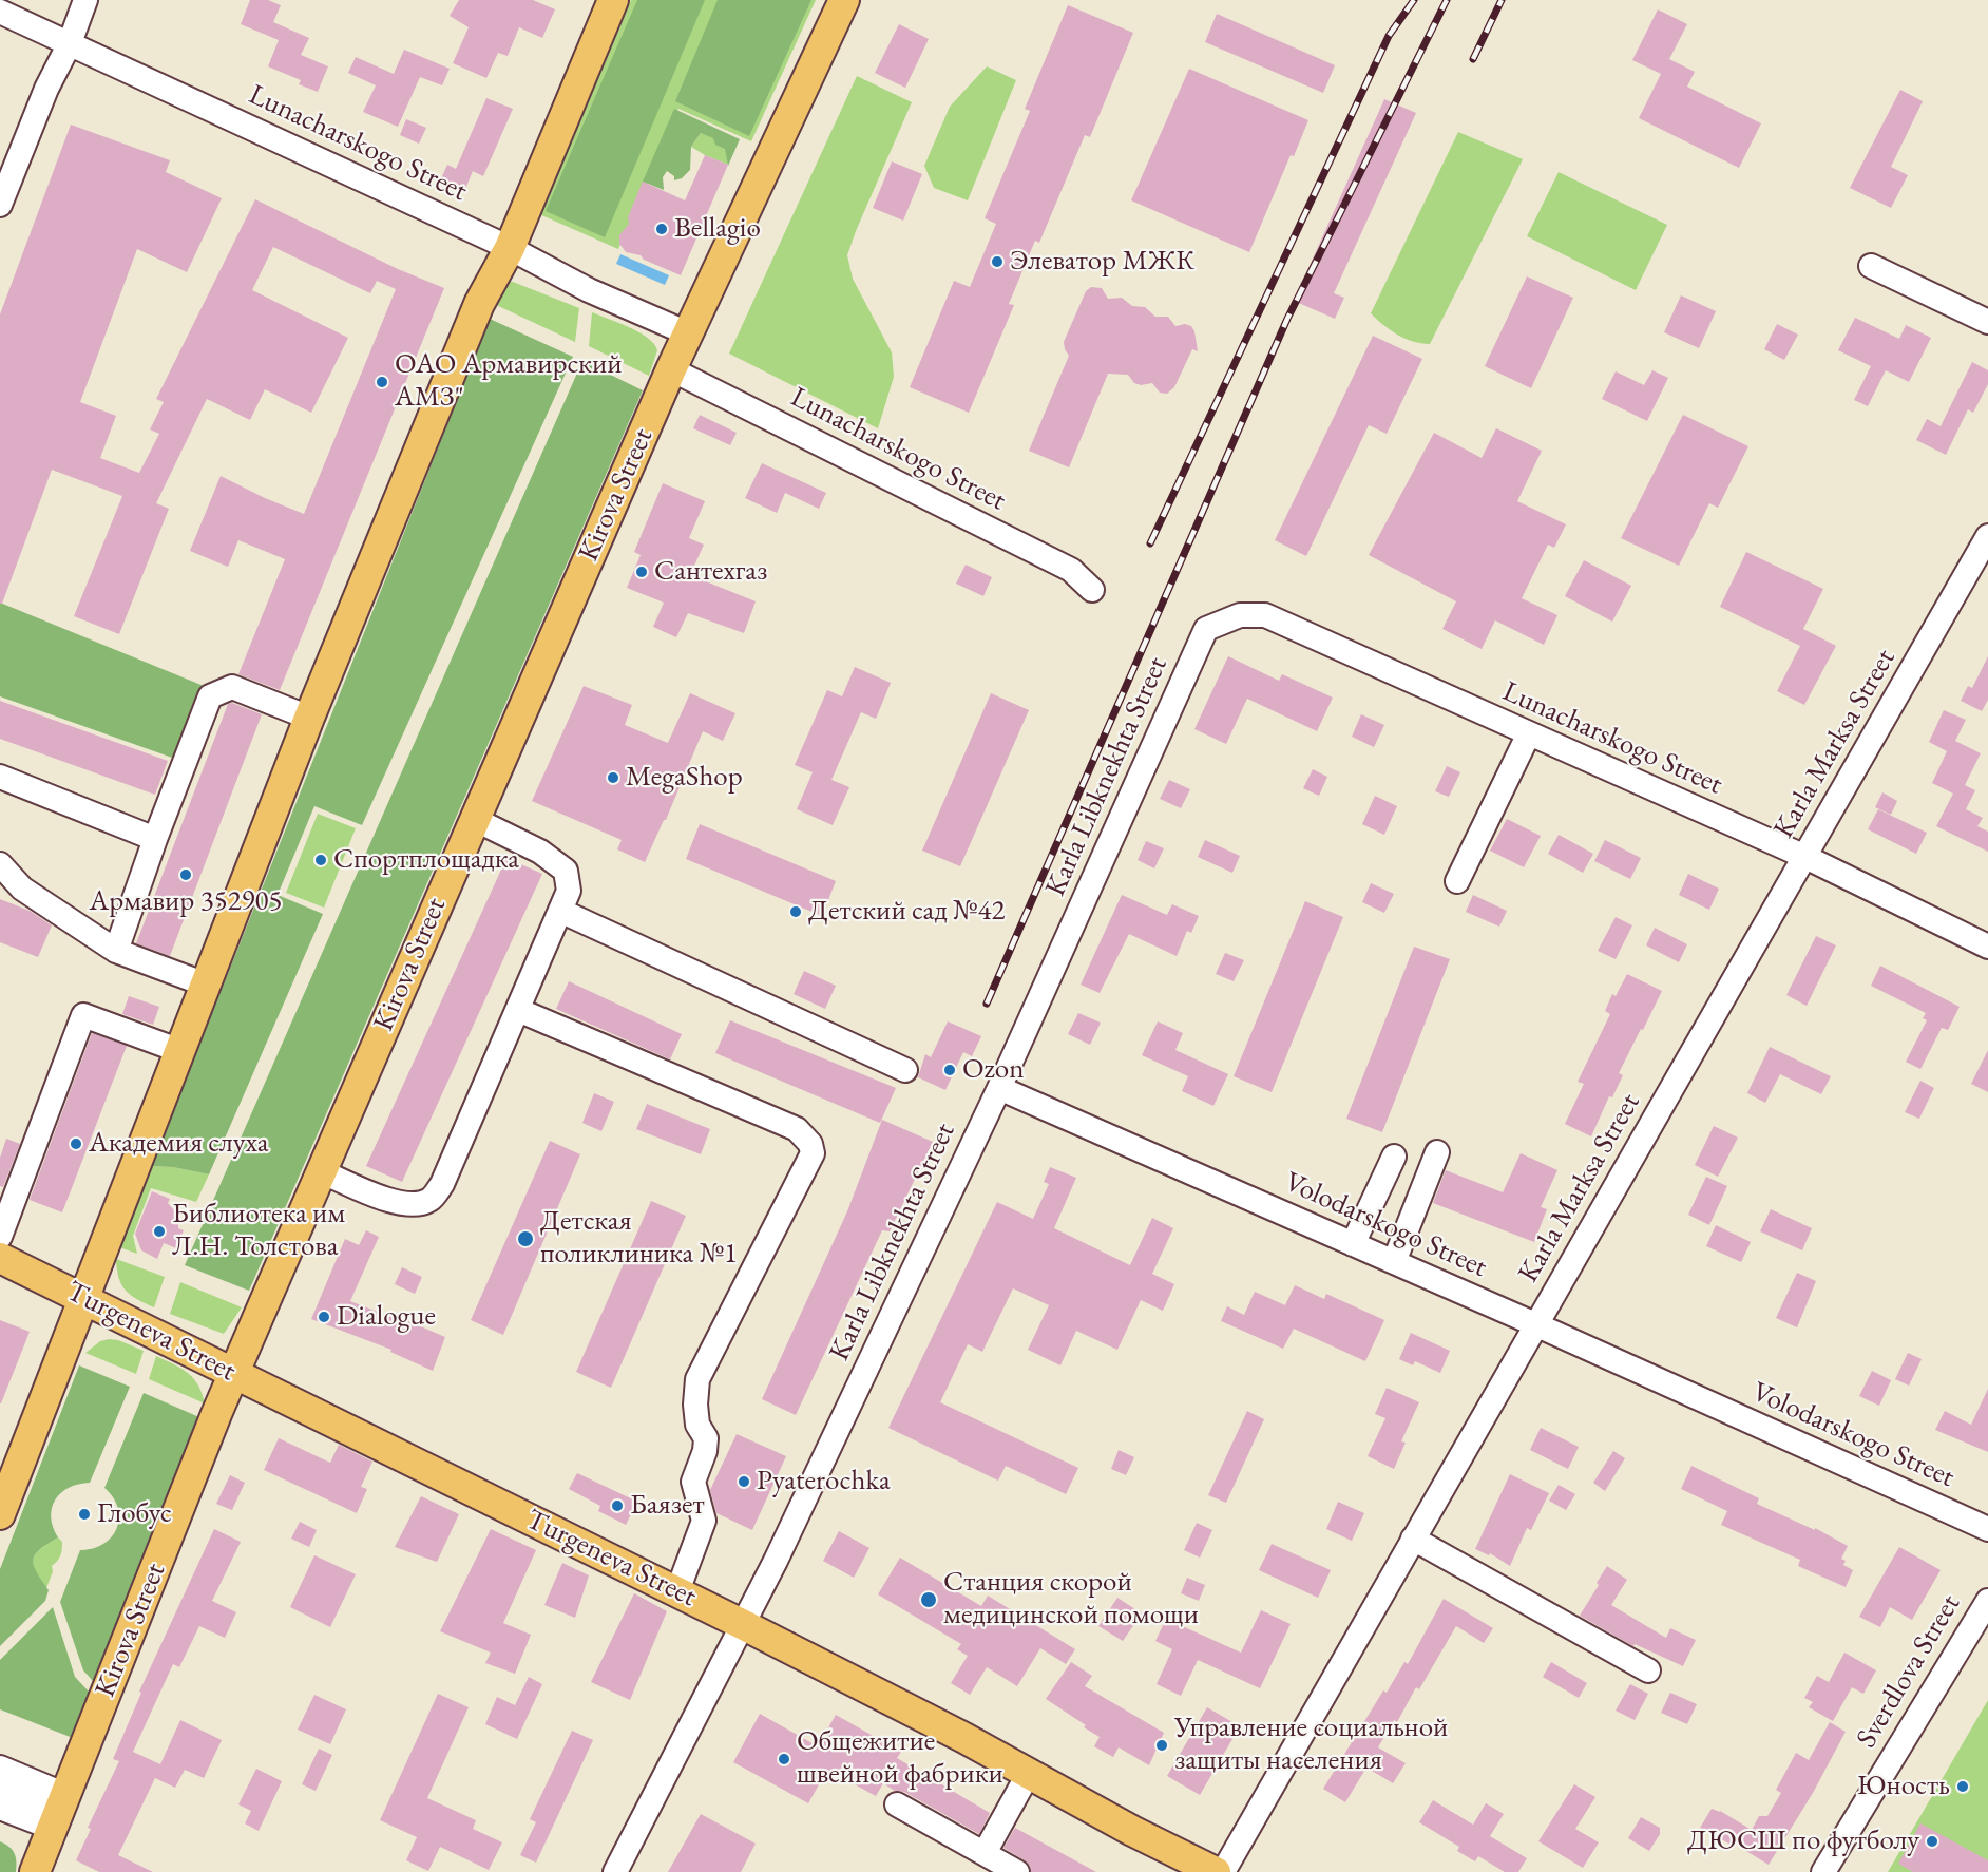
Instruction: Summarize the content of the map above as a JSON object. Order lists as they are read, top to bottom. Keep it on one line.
{"streets":{"main road":["Kirova Street","Turgeneva Street"],"street":["Lunacharskogo Street","Karla Marksa Street","Karla Libknekhta Street","Volodarskogo Street","Sverdlova Street"]},"crossings":[["Lunacharskogo Street","Kirova Street"],["Lunacharskogo Street","Karla Marksa Street"],["Lunacharskogo Street","Karla Libknekhta Street"],["Kirova Street","Turgeneva Street"],["Karla Marksa Street","Volodarskogo Street"],["Karla Libknekhta Street","Volodarskogo Street"],["Karla Libknekhta Street","Turgeneva Street"]],"places":["Bellagio","Элеватор МЖК","ОАО Армавирский АМЗ\"","Сантехгаз","MegaShop","Спортплощадка","Армавир 352905","Детский сад №42","Ozon","Академия слуха","Библиотека им Л.Н. Толстова","Детская поликлиника №1","Dialogue","Pyaterochka","Баязет","Глобус","Станция скорой медицинской помощи","Управление социальной защиты населения","Общежитие швейной фабрики","Юность","ДЮСШ по футболу"]}
